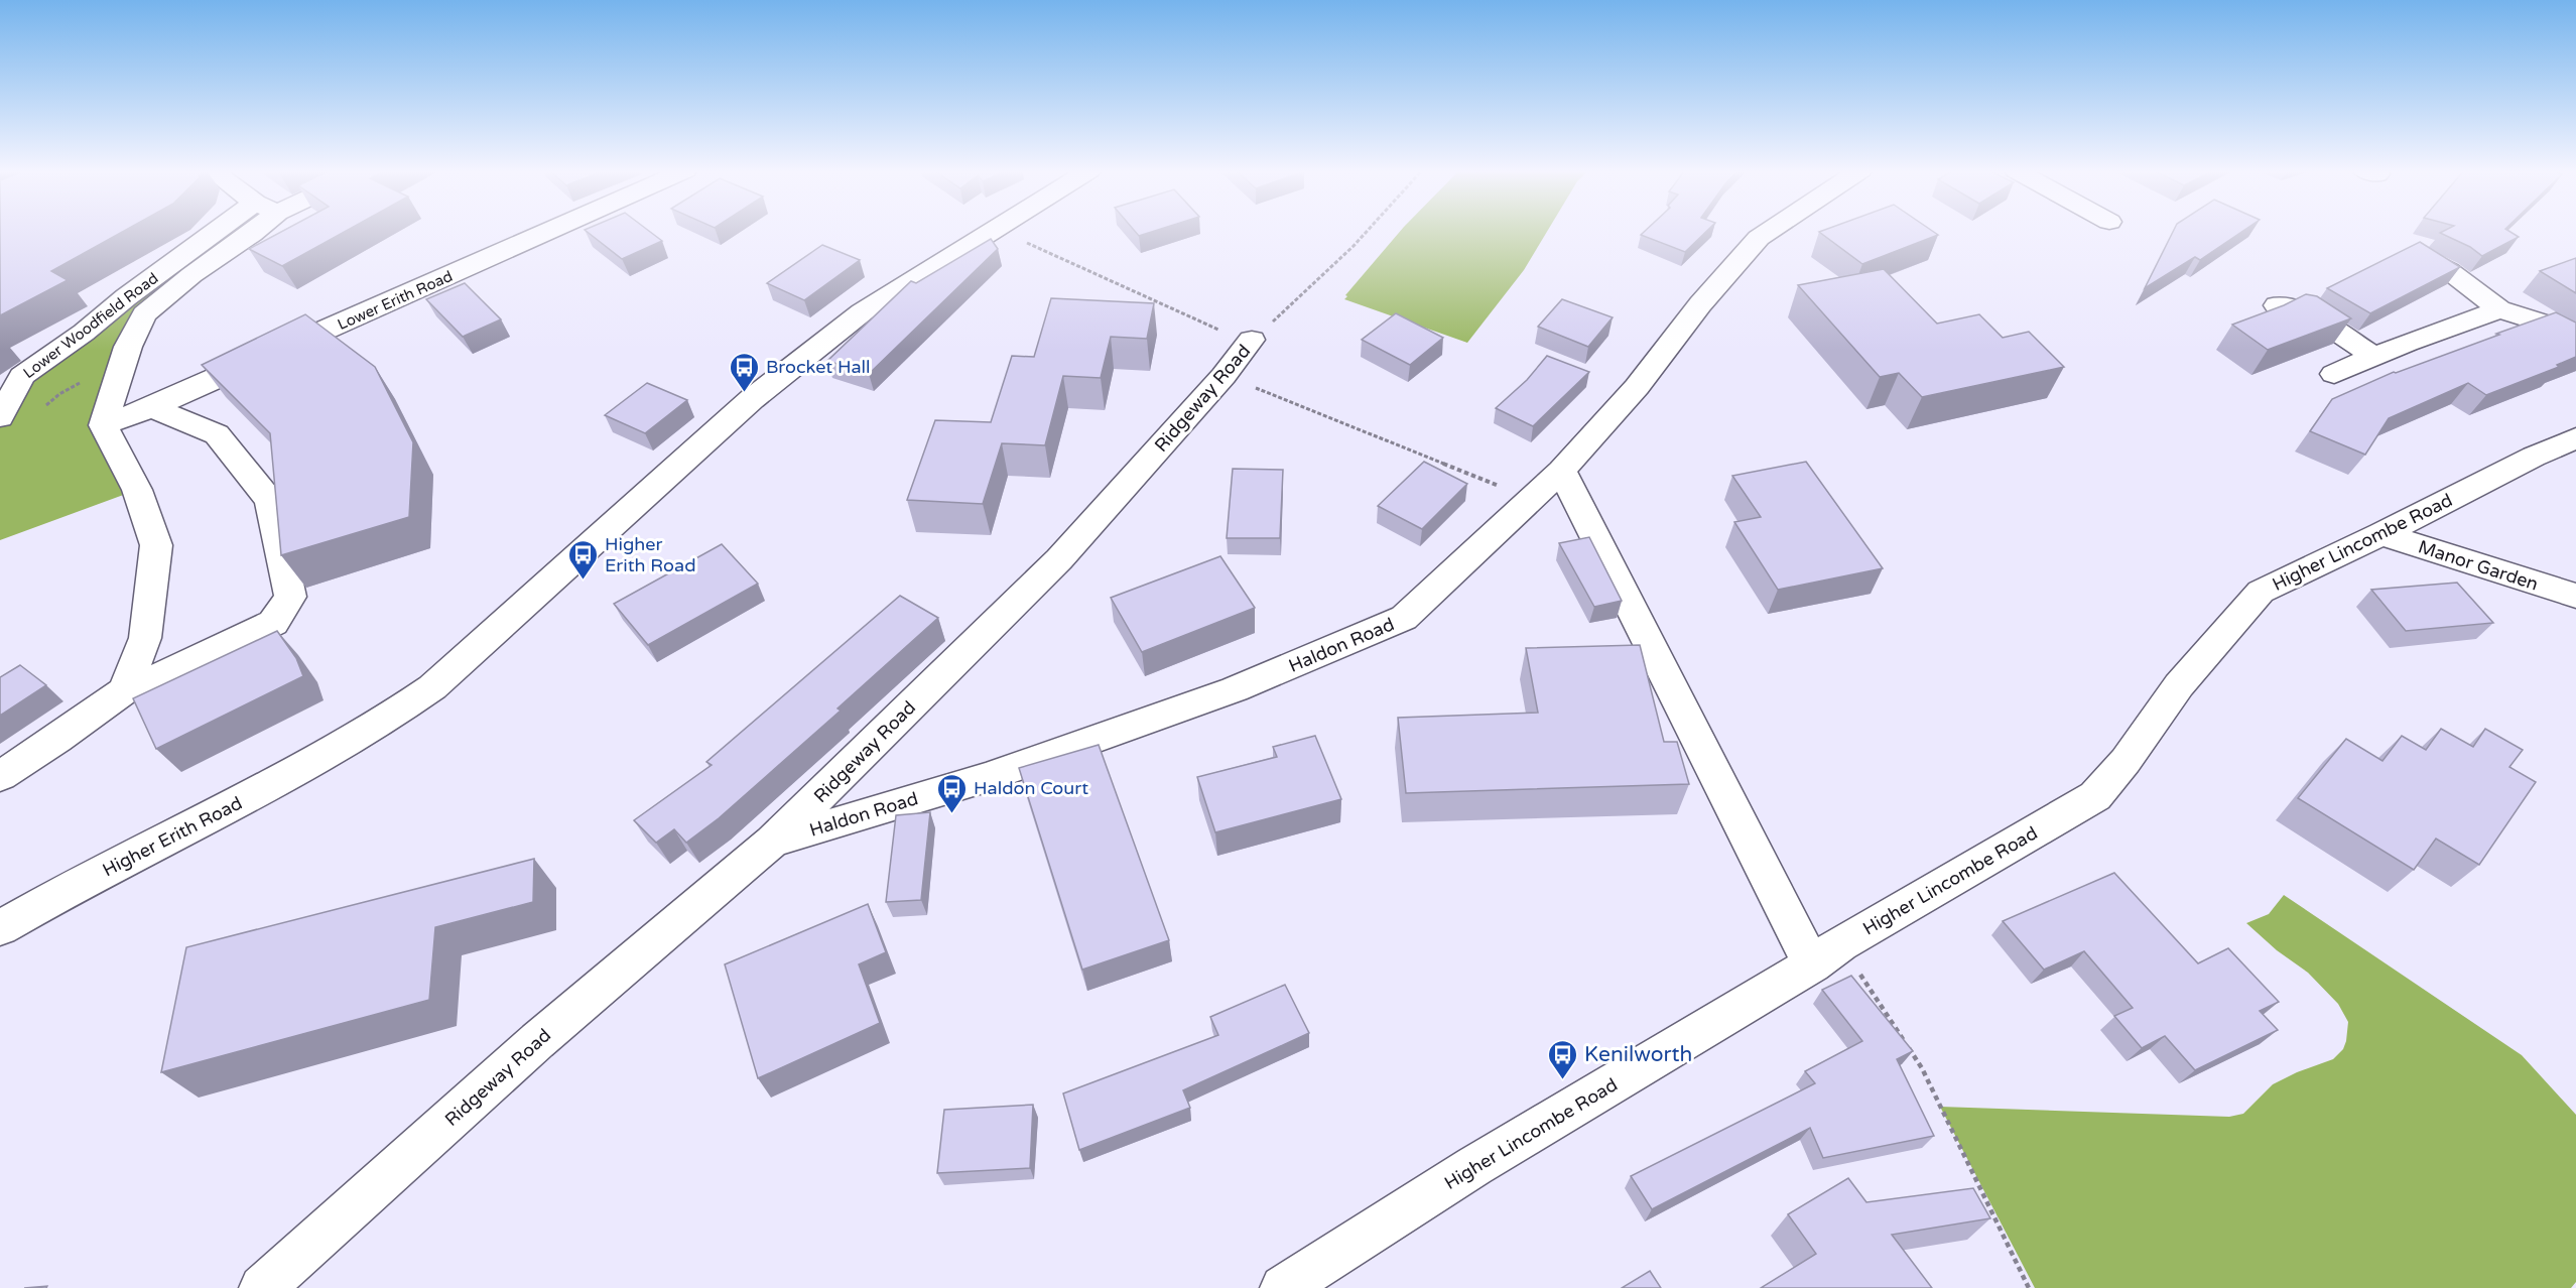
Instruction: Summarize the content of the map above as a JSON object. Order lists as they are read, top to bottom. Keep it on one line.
{"streets":{"street":["Lower Erith Road","Lower Woodfield Road","Ridgeway Road","Higher Lincombe Road","Manor Garden","Haldon Road","Higher Erith Road"]},"crossings":[["Ridgeway Road","Haldon Road"],["Higher Lincombe Road","Manor Garden"]],"places":{"bus stop":["Brocket Hall","Higher Erith Road","Haldon Court","Kenilworth"]}}
